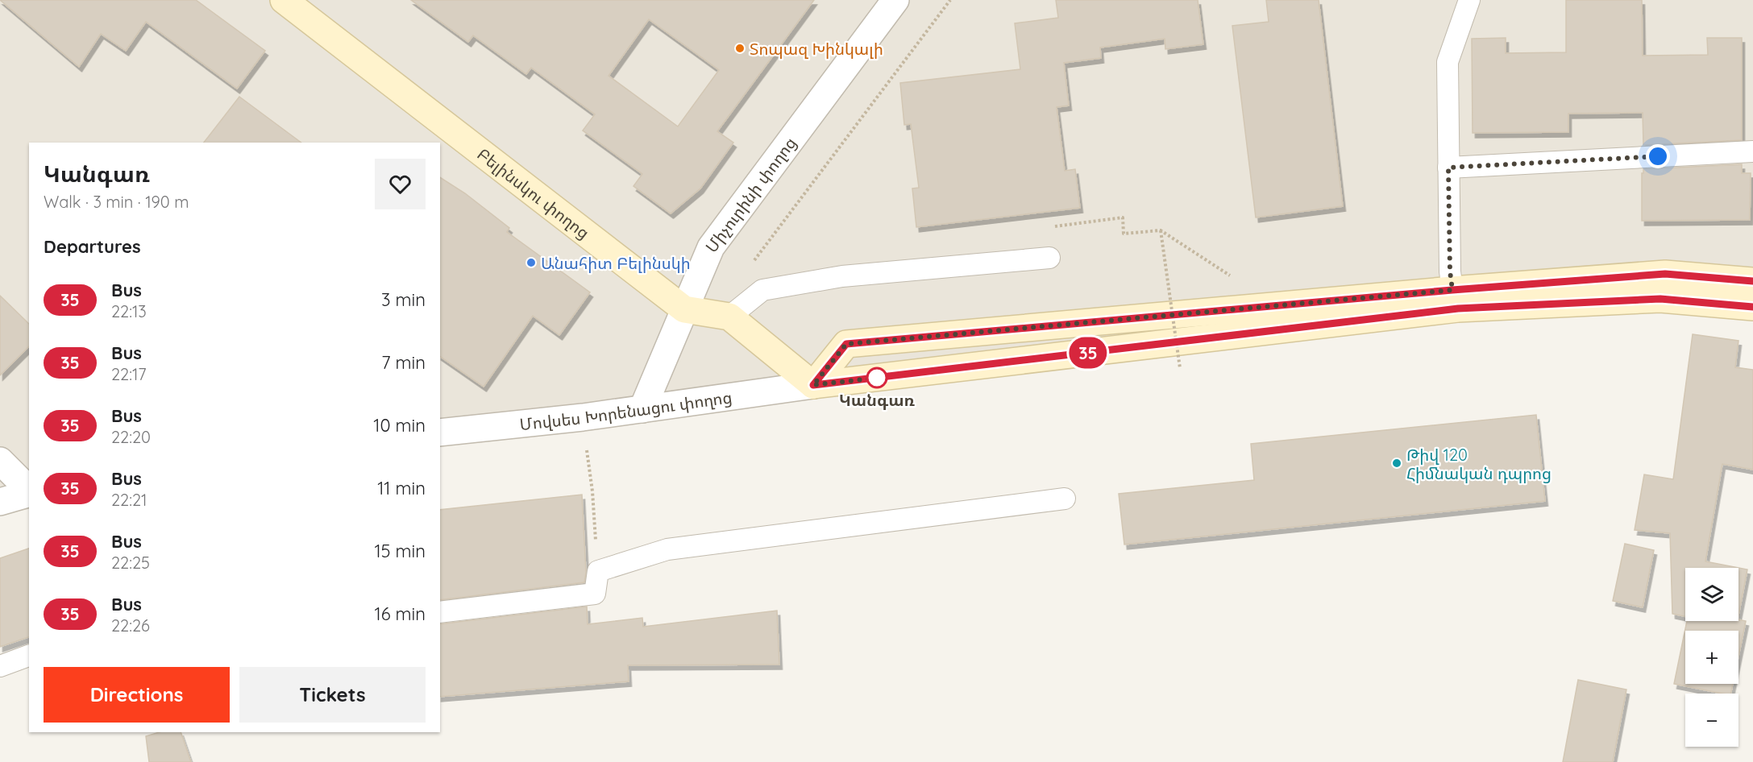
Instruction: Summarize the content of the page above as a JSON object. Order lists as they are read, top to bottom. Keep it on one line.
{"streets":{"main road":["Բելինսկու փողոց","Մովսես Խորենացու փողոց"],"street":["Միչուրինի փողոց"]},"crossings":[["Բելինսկու փողոց","Միչուրինի փողոց"],["Միչուրինի փողոց","Մովսես Խորենացու փողոց"]],"places":["Տոպազ Խինկալի","Անահիտ Բելինսկի","Կանգառ","Թիվ 120 Հիմնական դպրոց"],"lines":["bus line 35"],"page":{"on_map":"35","heading":[["Կանգառ","Walk · 3 min · 190 m"],"Departures"],"list":[{"mark":"35","name":"Bus","note":"22:13","value":"3 min"},{"mark":"35","name":"Bus","note":"22:17","value":"7 min"},{"mark":"35","name":"Bus","note":"22:20","value":"10 min"},{"mark":"35","name":"Bus","note":"22:21","value":"11 min"},{"mark":"35","name":"Bus","note":"22:25","value":"15 min"},{"mark":"35","name":"Bus","note":"22:26","value":"16 min"}],"map_buttons":["+","−"],"buttons":["Directions","Tickets"]}}
